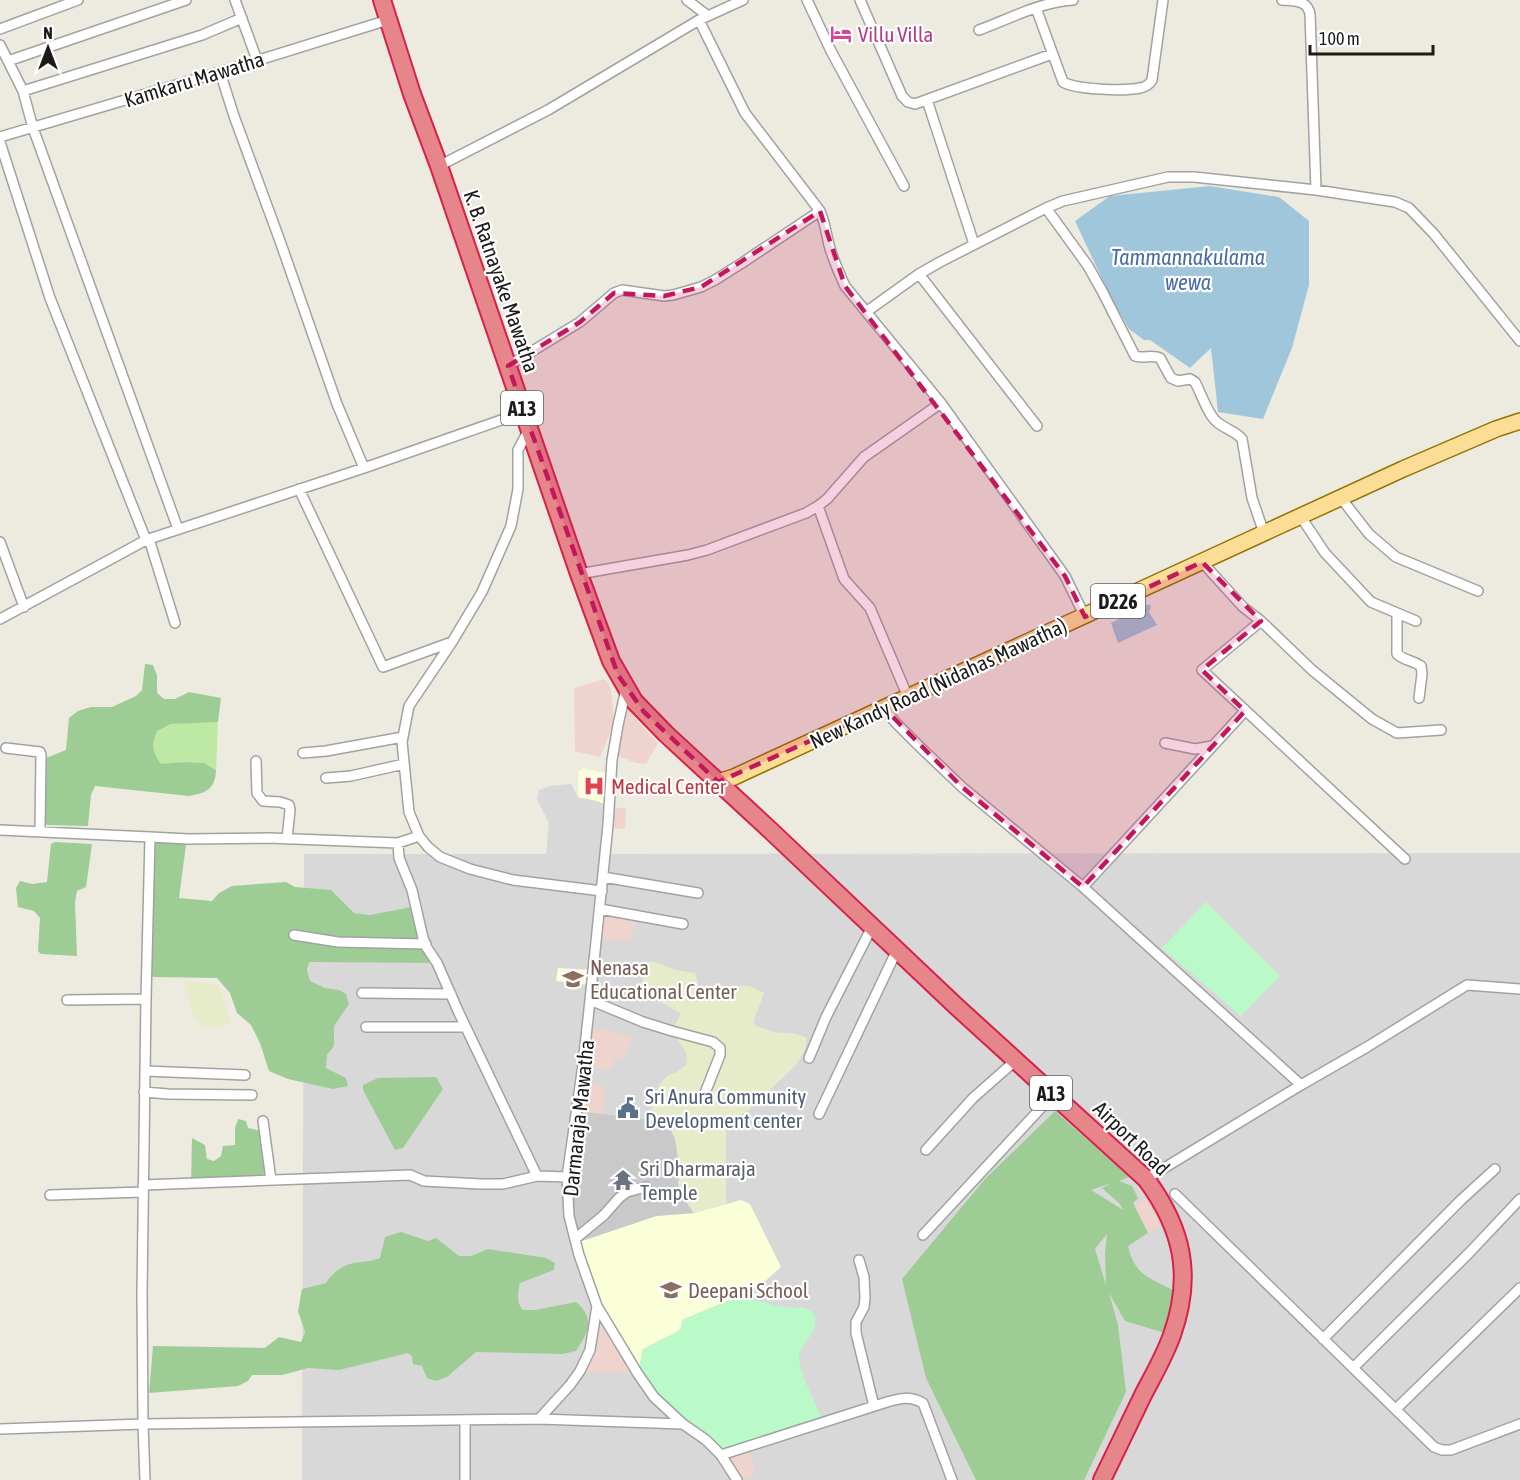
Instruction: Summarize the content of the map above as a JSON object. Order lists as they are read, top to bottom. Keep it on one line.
{"streets":{"highway":["K. B. Ratnayake Mawatha","A13","Airport Road"],"main road":["D226","New Kandy Road (Nidahas Mawatha)"],"street":["Kamkaru Mawatha","Darmaraja Mawatha"]},"crossings":[["Kamkaru Mawatha","K. B. Ratnayake Mawatha"],["K. B. Ratnayake Mawatha","New Kandy Road (Nidahas Mawatha)"],["K. B. Ratnayake Mawatha","Darmaraja Mawatha"],["K. B. Ratnayake Mawatha","Airport Road"],["New Kandy Road (Nidahas Mawatha)","Airport Road"]],"water":["Tammannakulama wewa"],"places":{"hotel":["Villu Villa"],"hospital":["Medical Center"],"school or university":["Nenasa Educational Center","Deepani School"],"public building":["Sri Anura Community Development center"],"temple":["Sri Dharmaraja Temple"]},"scale_bar":"100 m","north":"top"}
